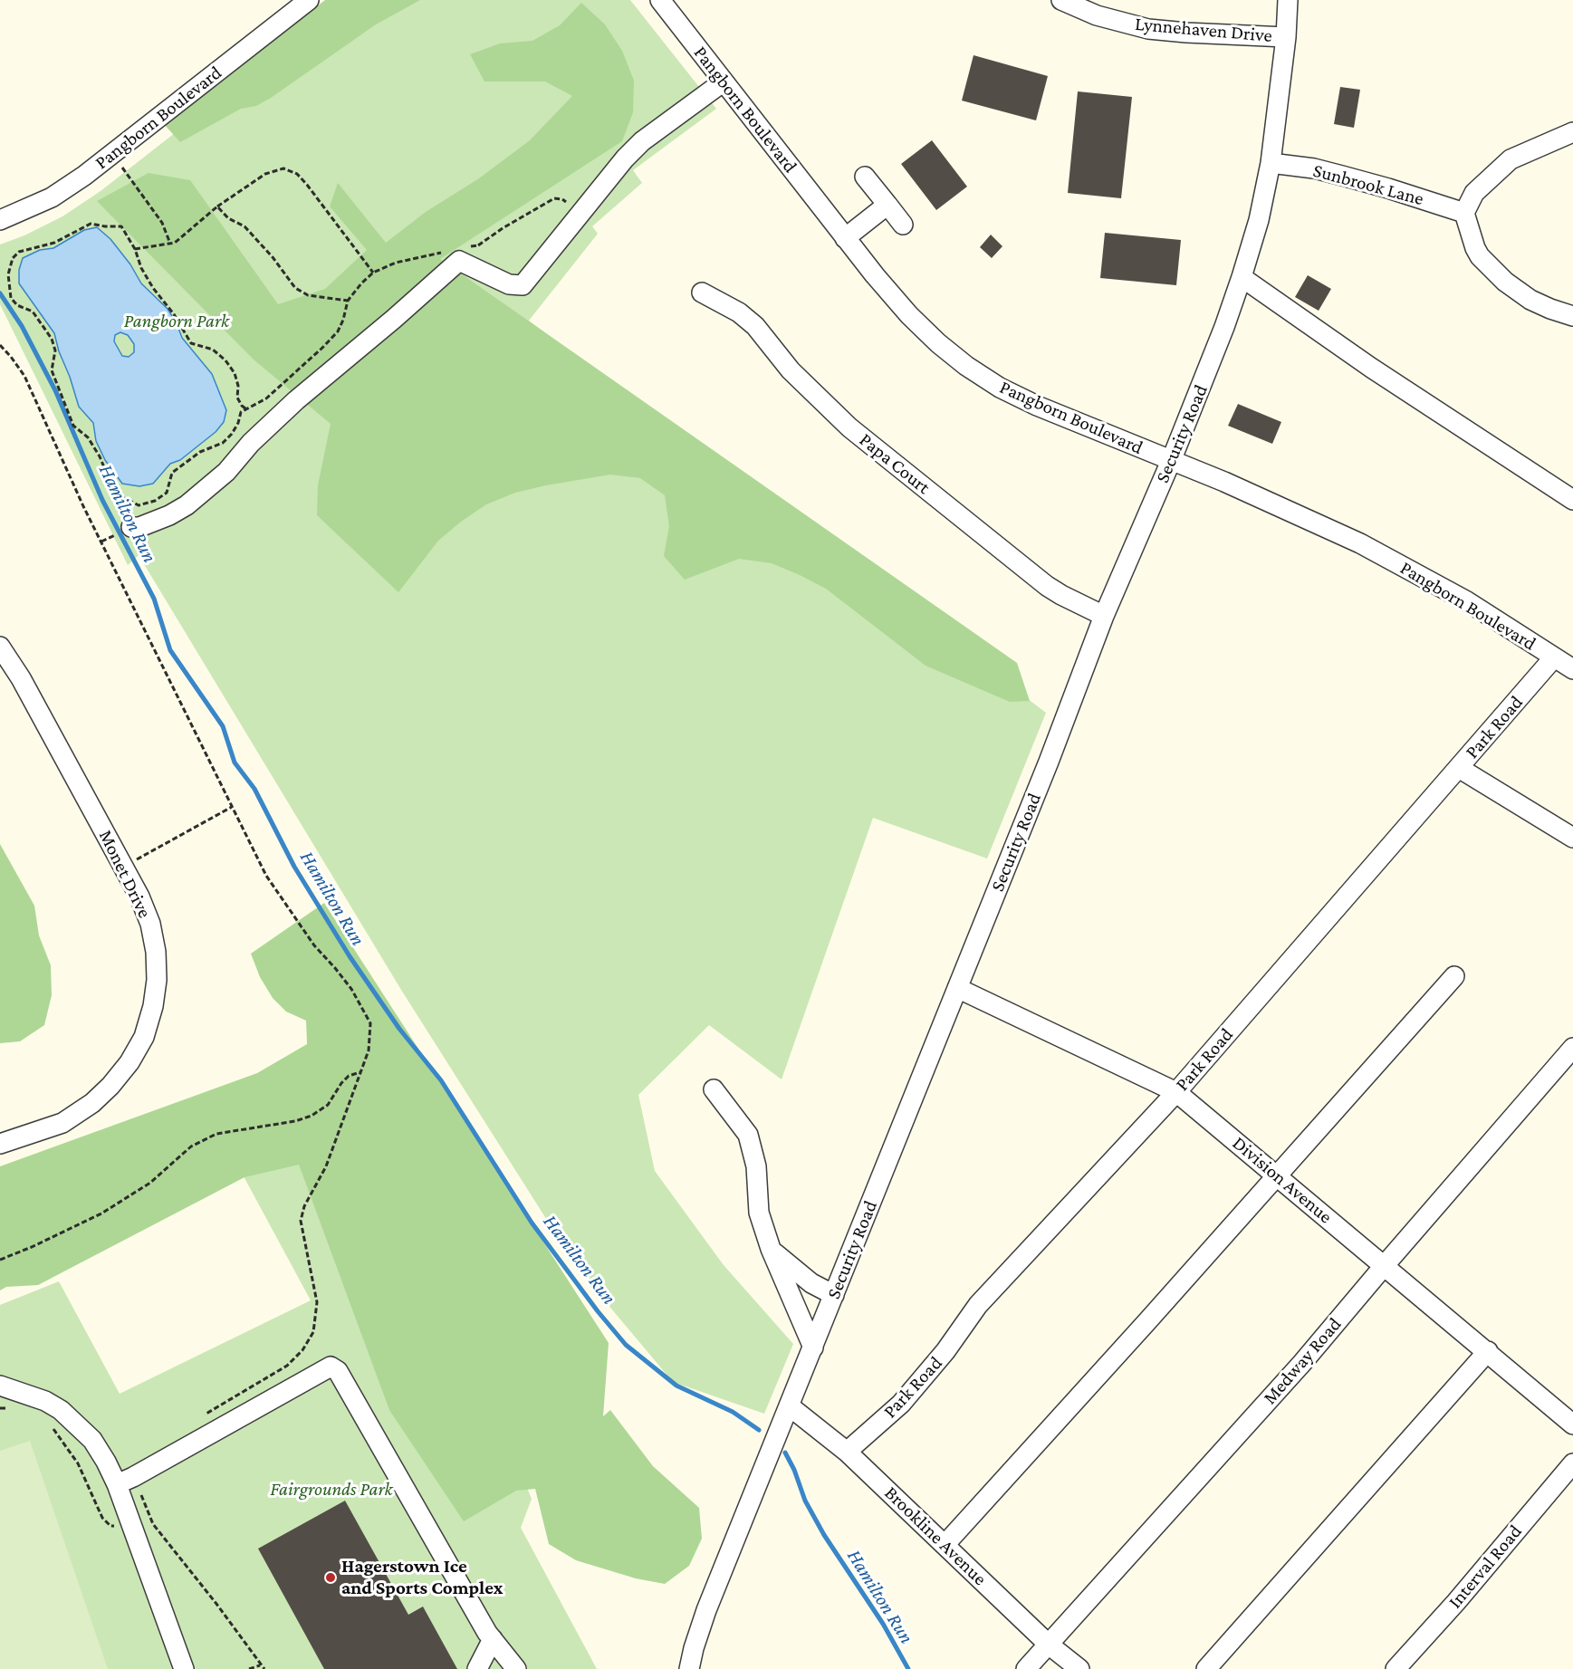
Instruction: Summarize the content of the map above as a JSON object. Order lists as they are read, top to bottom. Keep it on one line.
{"streets":{"street":["Lynnehaven Drive","Pangborn Boulevard","Sunbrook Lane","Security Road","Papa Court","Park Road","Monet Drive","Division Avenue","Medway Road","Brookline Avenue","Interval Road"]},"crossings":[["Lynnehaven Drive","Security Road"],["Pangborn Boulevard","Security Road"],["Pangborn Boulevard","Park Road"],["Sunbrook Lane","Security Road"],["Security Road","Papa Court"],["Security Road","Division Avenue"],["Security Road","Brookline Avenue"],["Park Road","Division Avenue"],["Park Road","Brookline Avenue"],["Division Avenue","Medway Road"],["Medway Road","Brookline Avenue"]],"water":["Hamilton Run"],"parks":["Pangborn Park","Fairgrounds Park"],"places":["Hagerstown Ice and Sports Complex"]}
